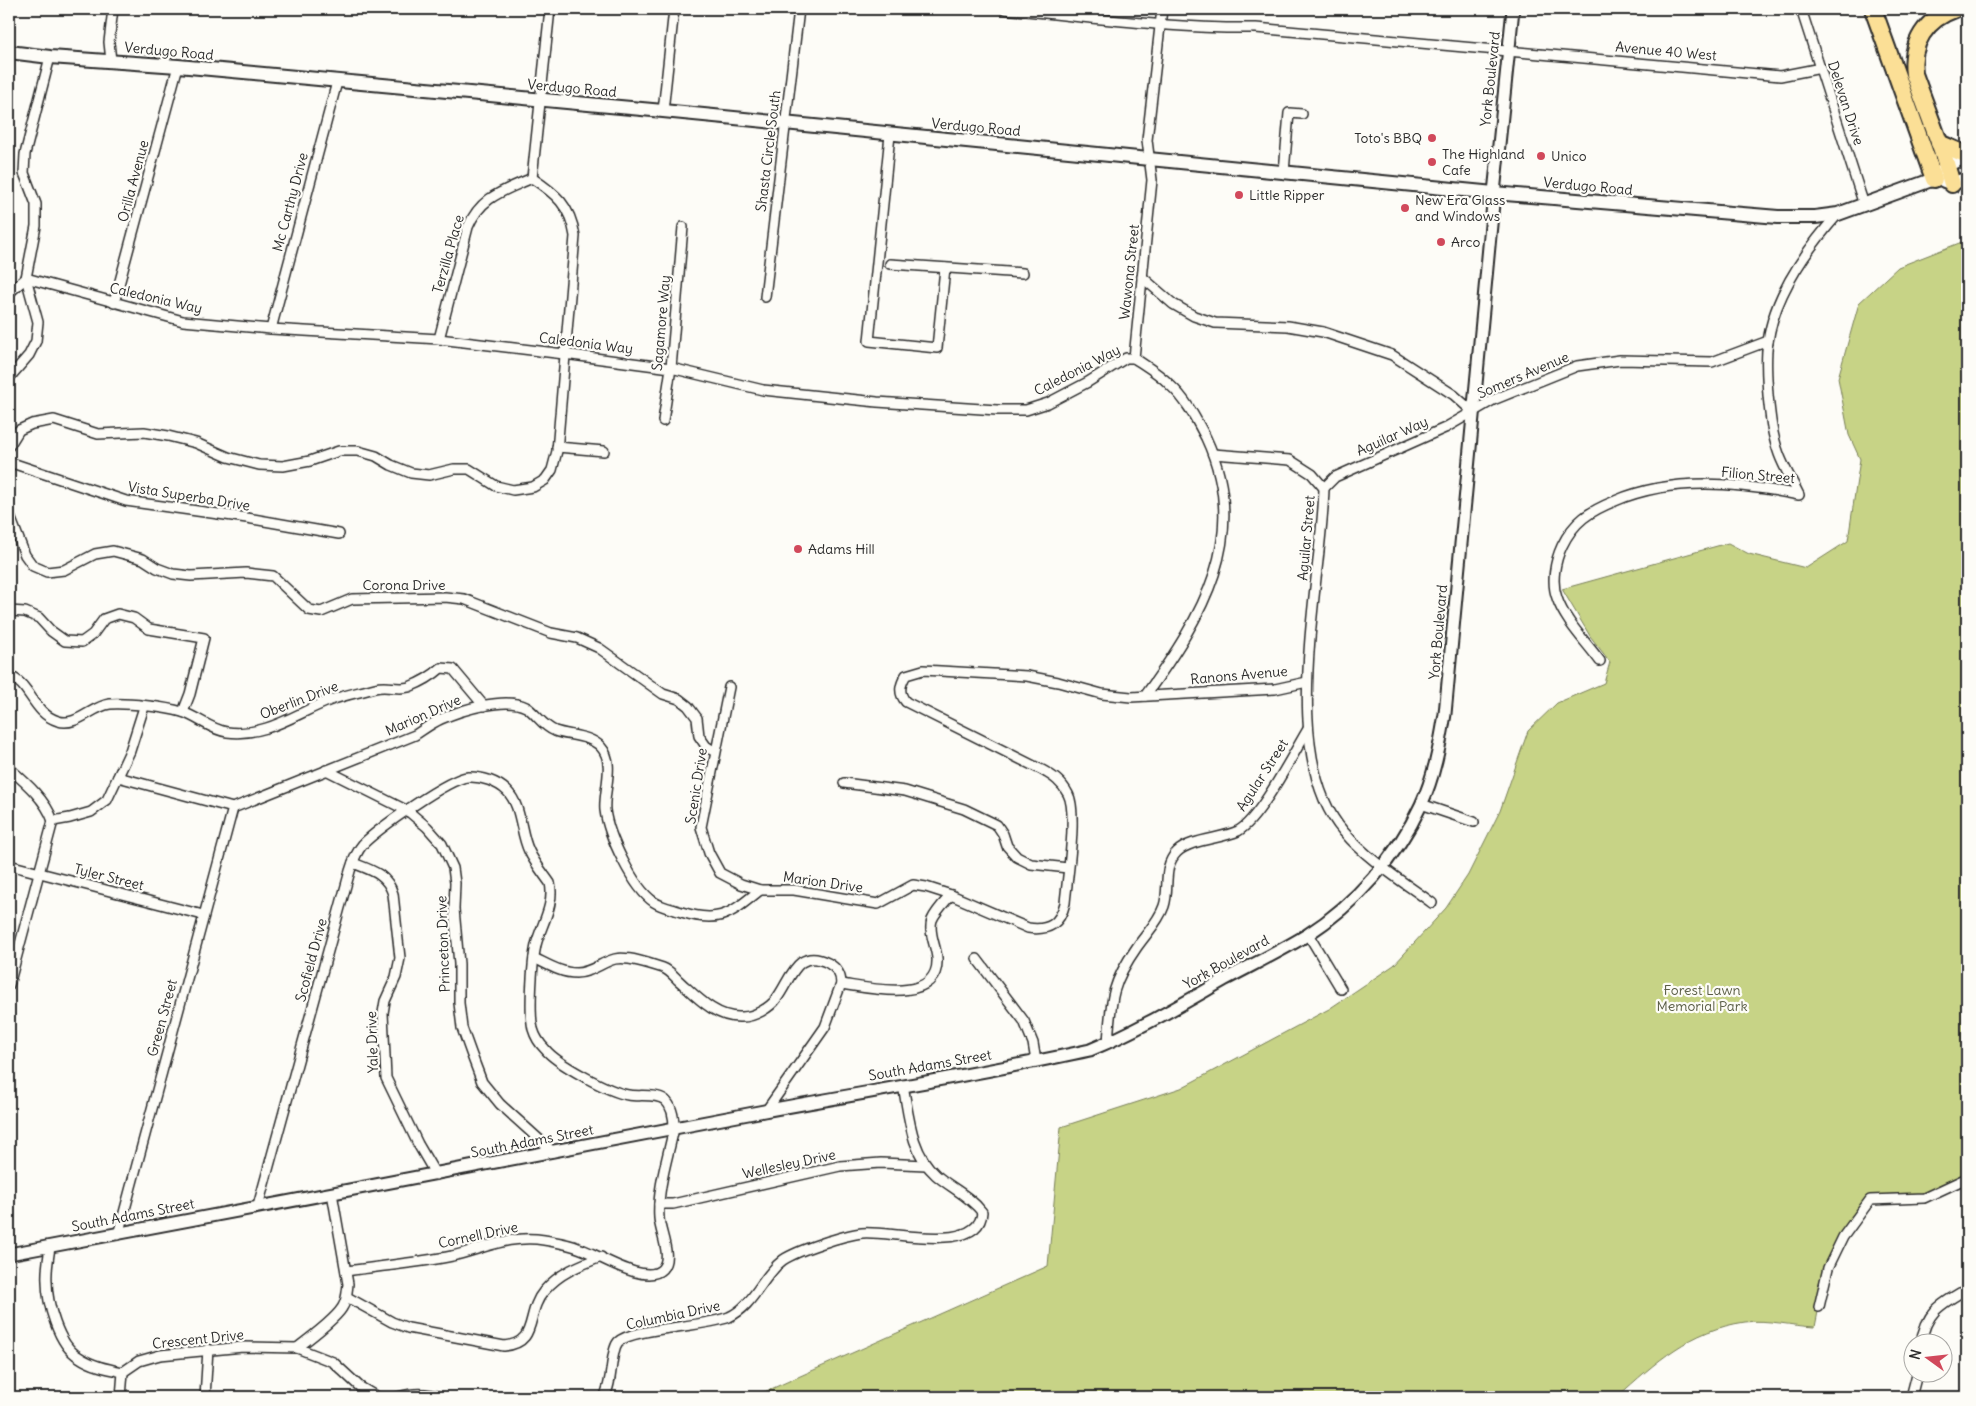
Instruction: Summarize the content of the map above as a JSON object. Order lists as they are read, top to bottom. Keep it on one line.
{"streets":{"main road":["Verdugo Road"],"street":["Avenue 40 West","York Boulevard","Delevan Drive","Shasta Circle South","Orilla Avenue","Mc Carthy Drive","Terzilla Place","Wawona Street","Caledonia Way","Sagamore Way","Somers Avenue","Aguilar Way","Filion Street","Vista Superba Drive","Aguilar Street","Corona Drive","Ranons Avenue","Oberlin Drive","Marion Drive","Agular Street","Scenic Drive","Tyler Street","Princeton Drive","Scofield Drive","Green Street","Yale Drive","South Adams Street","Wellesley Drive","Cornell Drive","Columbia Drive","Crescent Drive"]},"crossings":[["Verdugo Road","York Boulevard"],["Verdugo Road","Delevan Drive"],["Verdugo Road","Shasta Circle South"],["Verdugo Road","Orilla Avenue"],["Verdugo Road","Mc Carthy Drive"],["Verdugo Road","Wawona Street"],["Verdugo Road","Filion Street"],["Avenue 40 West","York Boulevard"],["Avenue 40 West","Delevan Drive"],["Avenue 40 West","Wawona Street"],["York Boulevard","Somers Avenue"],["York Boulevard","Aguilar Way"],["York Boulevard","Ranons Avenue"],["York Boulevard","Agular Street"],["York Boulevard","South Adams Street"],["Orilla Avenue","Caledonia Way"],["Mc Carthy Drive","Caledonia Way"],["Terzilla Place","Caledonia Way"],["Wawona Street","Caledonia Way"],["Wawona Street","Somers Avenue"],["Caledonia Way","Sagamore Way"],["Somers Avenue","Aguilar Way"],["Somers Avenue","Filion Street"],["Aguilar Way","Aguilar Street"],["Aguilar Street","Ranons Avenue"],["Corona Drive","Scenic Drive"],["Ranons Avenue","Marion Drive"],["Ranons Avenue","Agular Street"],["Oberlin Drive","Marion Drive"],["Marion Drive","Scenic Drive"],["Marion Drive","Princeton Drive"],["Marion Drive","Green Street"],["Tyler Street","Green Street"],["Princeton Drive","Scofield Drive"],["Princeton Drive","South Adams Street"],["Scofield Drive","Yale Drive"],["Scofield Drive","South Adams Street"],["Green Street","South Adams Street"],["Yale Drive","South Adams Street"],["South Adams Street","Columbia Drive"],["Wellesley Drive","Cornell Drive"],["Wellesley Drive","Columbia Drive"]],"parks":["Forest Lawn Memorial Park"],"places":["Toto's BBQ","Unico","The Highland Cafe","Little Ripper","New Era Glass and Windows","Arco","Adams Hill"],"north":"left"}
